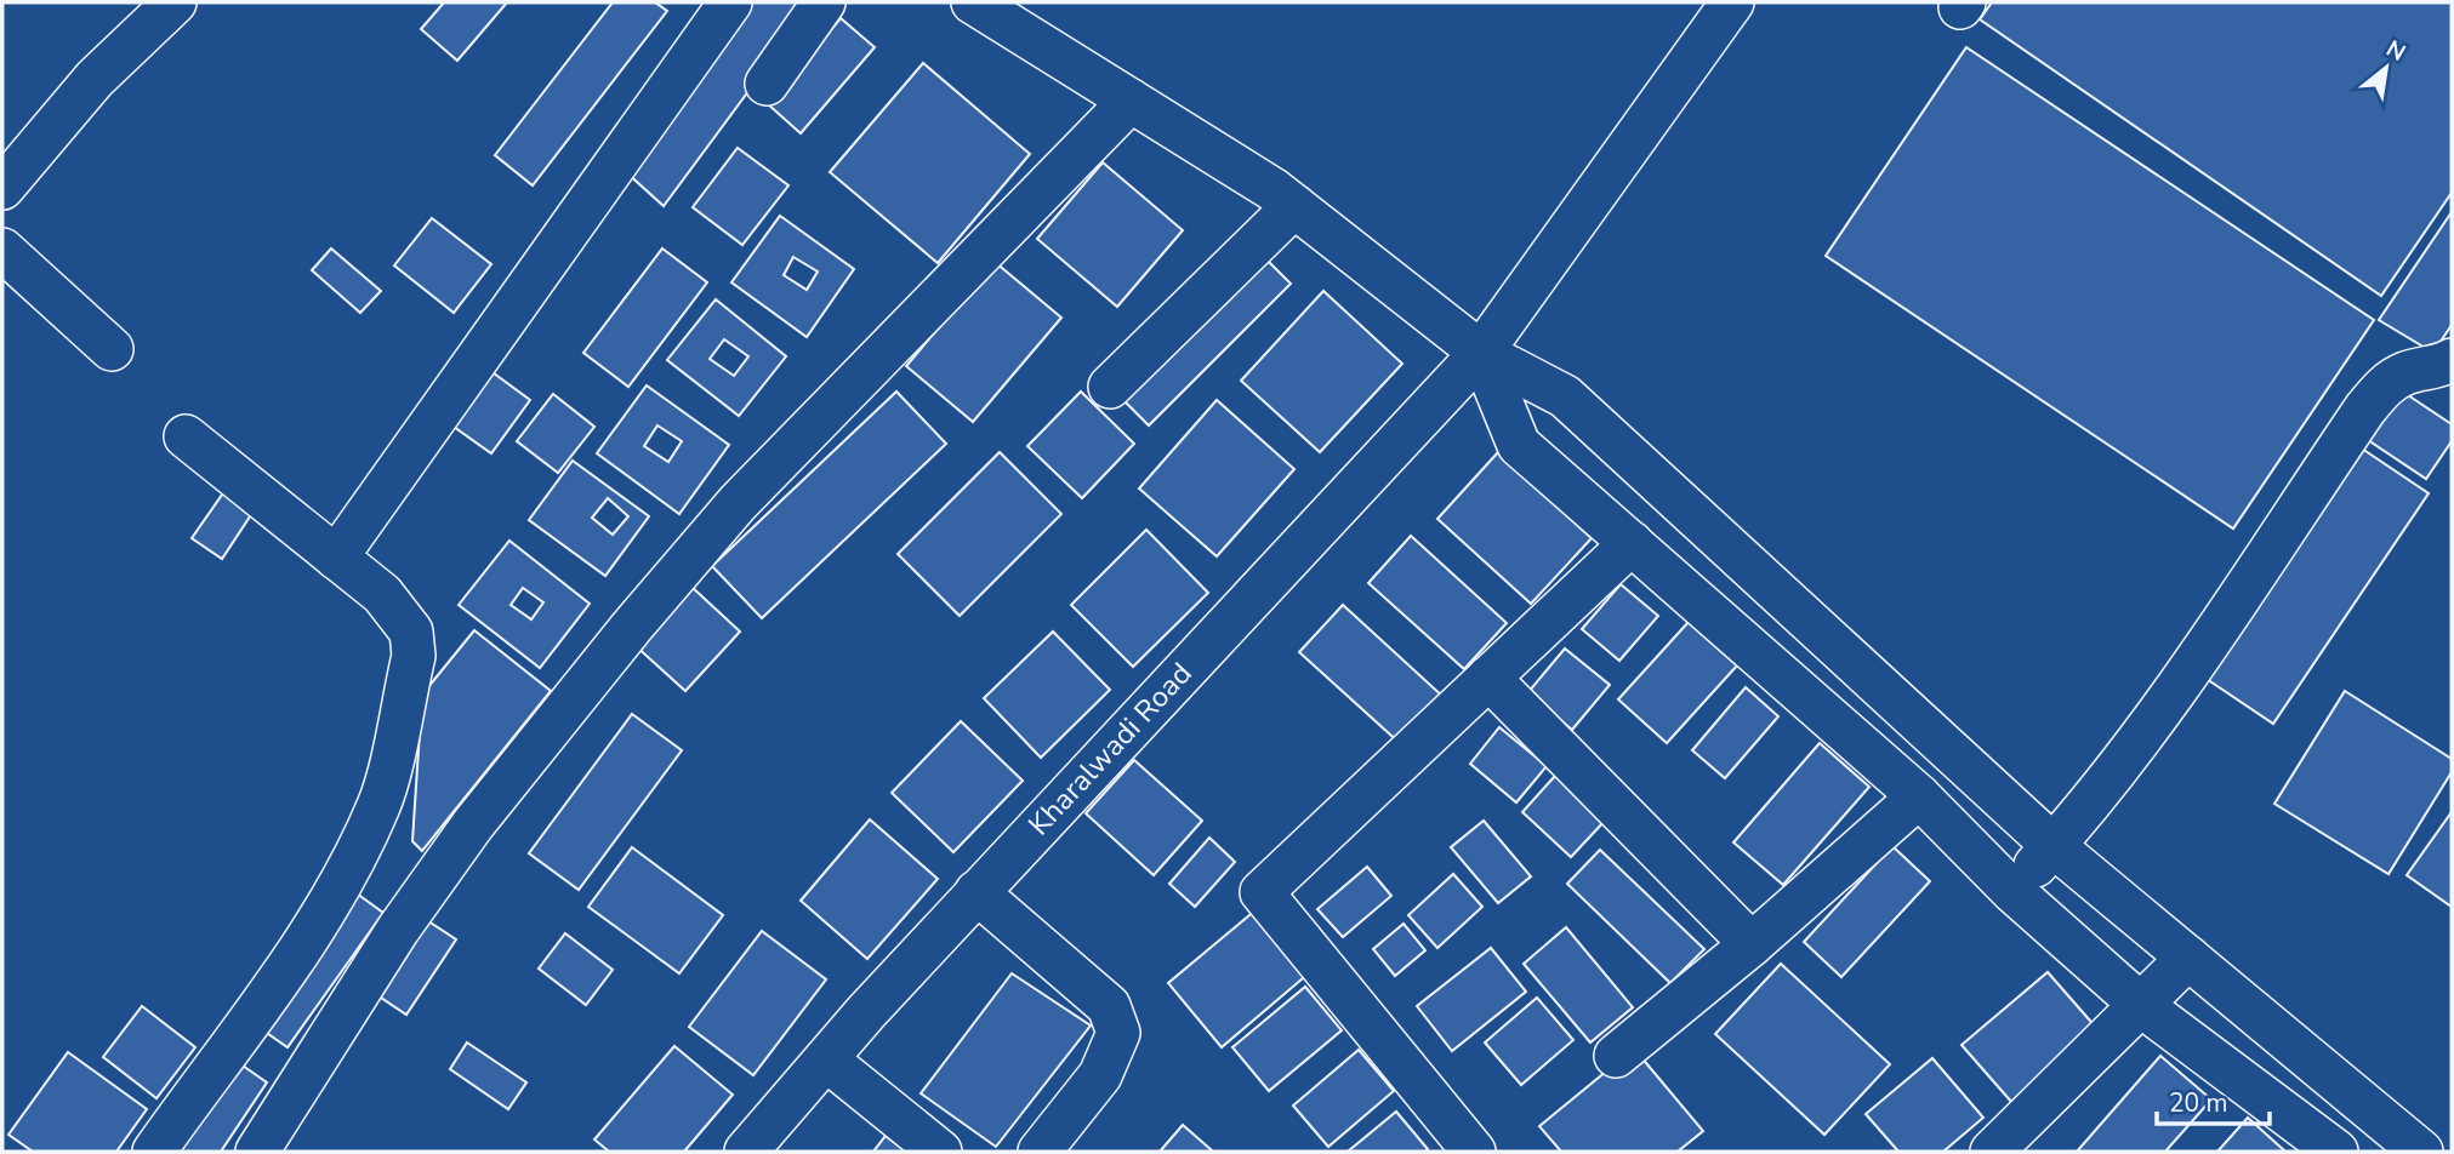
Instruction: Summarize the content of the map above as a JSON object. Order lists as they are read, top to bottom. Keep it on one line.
{"streets":{"street":["Kharalwadi Road"]},"scale_bar":"20 m","north":"top right"}
